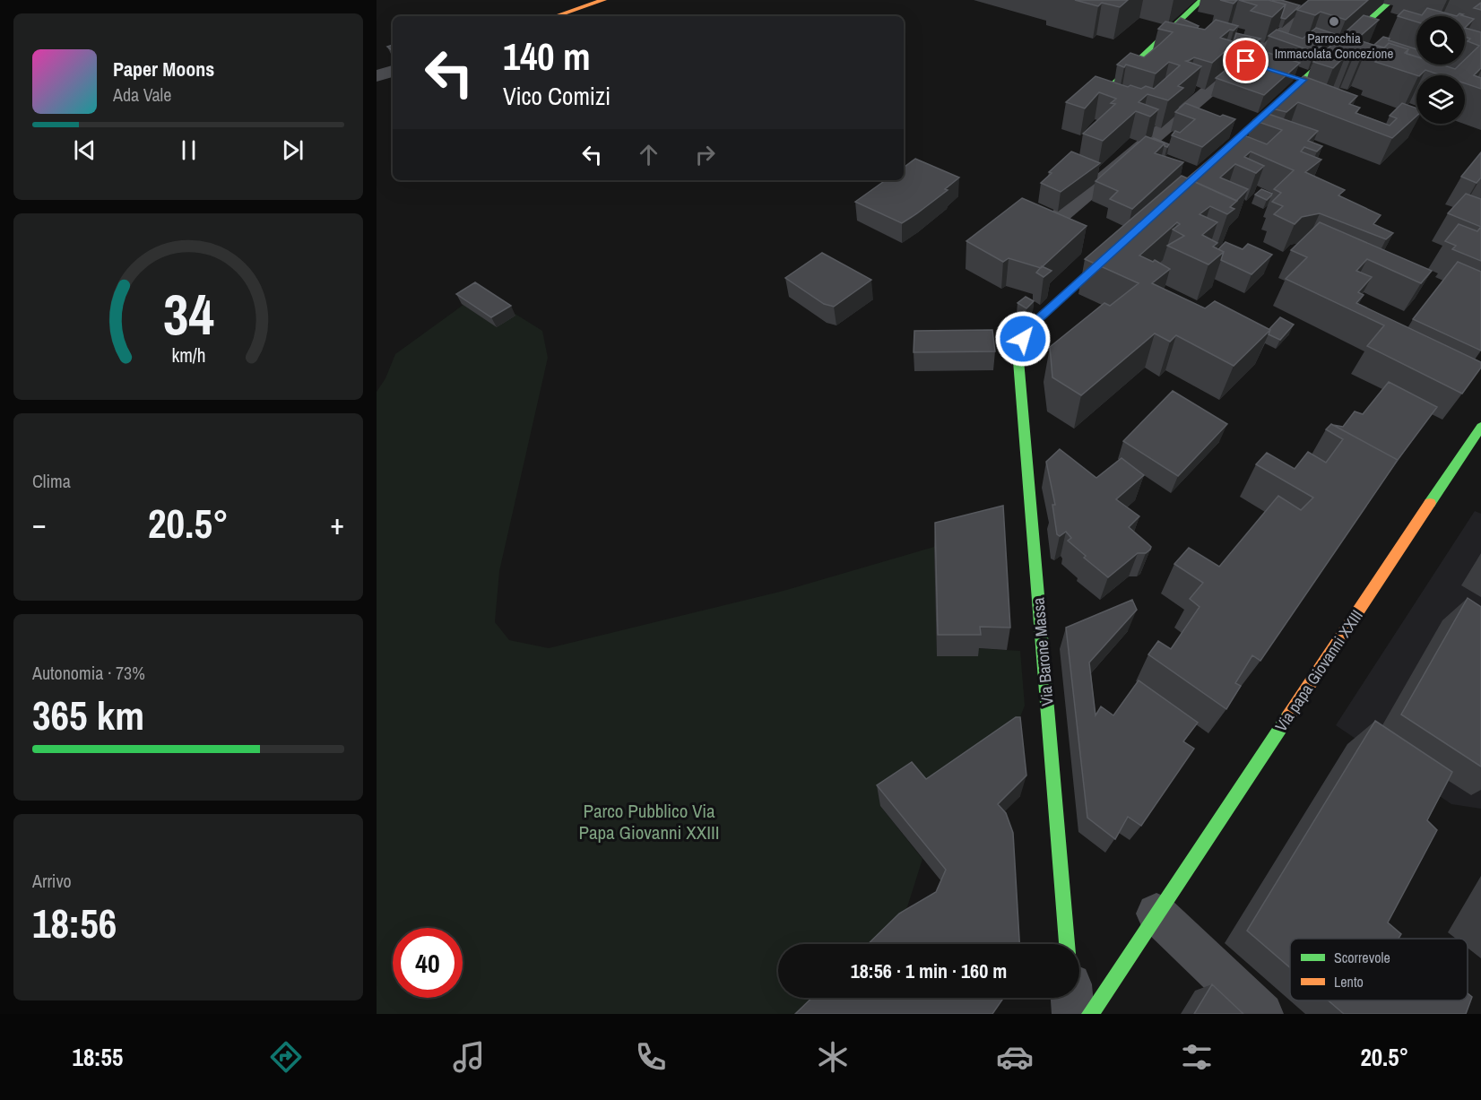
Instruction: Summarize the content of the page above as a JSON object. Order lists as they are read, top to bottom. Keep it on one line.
{"streets":{"street":["Via Barone Massa","Via papa Giovanni XXIII"]},"parks":["Parco Pubblico Via Papa Giovanni XXIII"],"places":["Parrocchia Immacolata Concezione"],"legend":["Scorrevole","Lento"],"page":{"turn":["140 m","Vico Comizi"],"song":["Paper Moons","Ada Vale"],"tile":["Clima",["Autonomia · 73%","365 km"],["Arrivo","18:56"]],"heat":["−","20.5°","+"],"limit":"40","trip":"18:56 · 1 min · 160 m","tabs":["18:55","20.5°"],"gauge":["34","km/h"]}}
